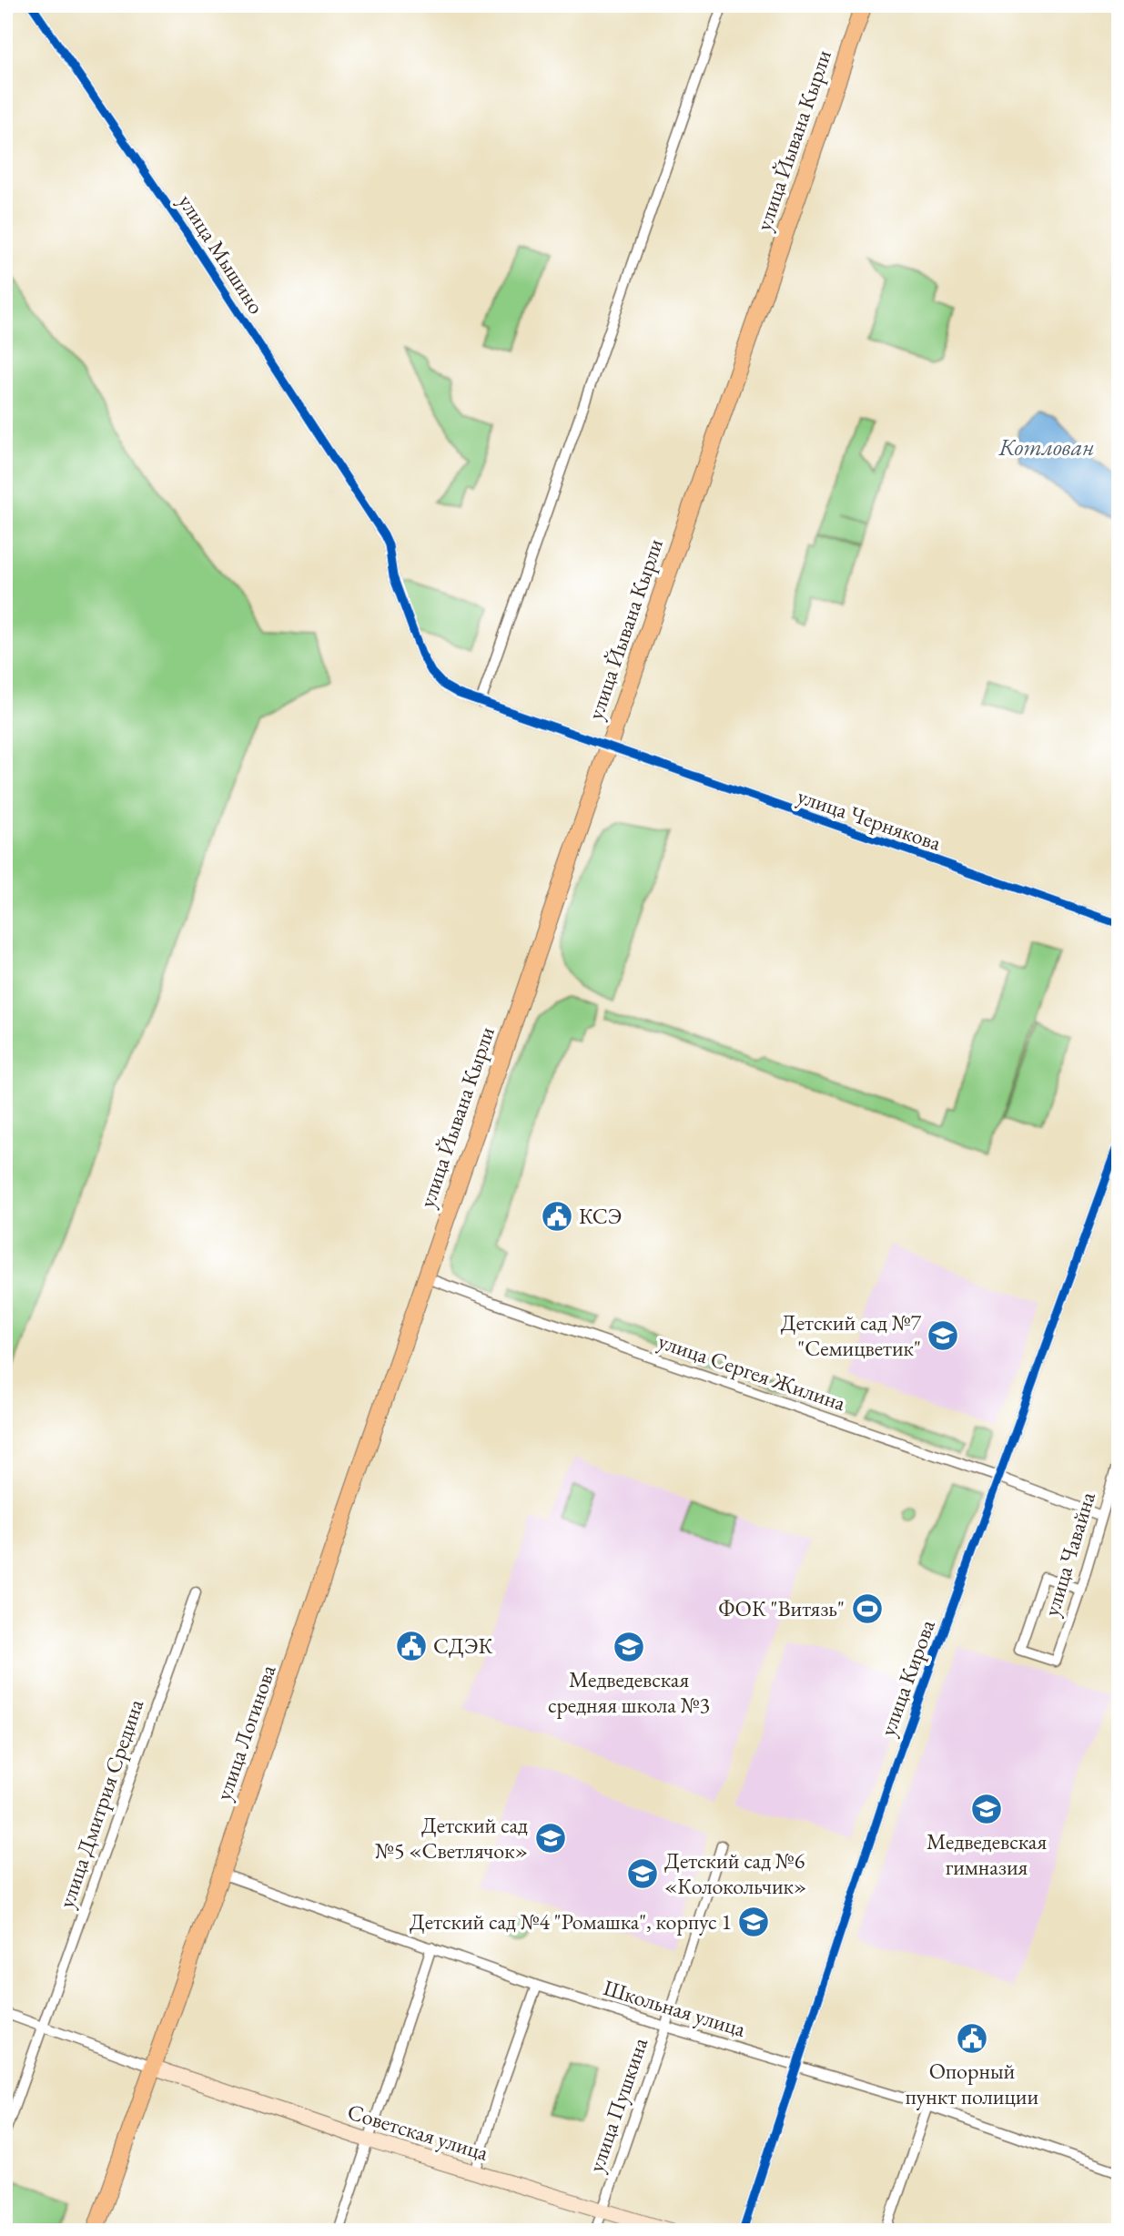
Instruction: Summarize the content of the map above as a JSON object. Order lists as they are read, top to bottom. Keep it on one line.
{"streets":{"main road":["улица Йывана Кырли","улица Логинова","Советская улица"],"street":["улица Мышино","улица Чернякова","улица Сергея Жилина","улица Чавайна","улица Кирова","улица Дмитрия Средина","Школьная улица","улица Пушкина"]},"crossings":[["улица Йывана Кырли","улица Чернякова"],["улица Йывана Кырли","улица Сергея Жилина"],["улица Йывана Кырли","улица Логинова"],["улица Мышино","улица Чернякова"],["улица Сергея Жилина","улица Чавайна"],["улица Сергея Жилина","улица Кирова"],["улица Кирова","Школьная улица"],["улица Логинова","Школьная улица"],["улица Логинова","Советская улица"],["Школьная улица","улица Пушкина"],["улица Пушкина","Советская улица"]],"water":["Котлован"],"places":{"public building":["КСЭ","СДЭК","Опорный пункт полиции"],"school or university":["Детский сад №7 \"Семицветик\"","Медведевская средняя школа №3","Медведевская гимназия","Детский сад №5 «Светлячок»","Детский сад №6 «Колокольчик»","Детский сад №4 \"Ромашка\", корпус 1"],"sports":["ФОК \"Витязь\""]}}
